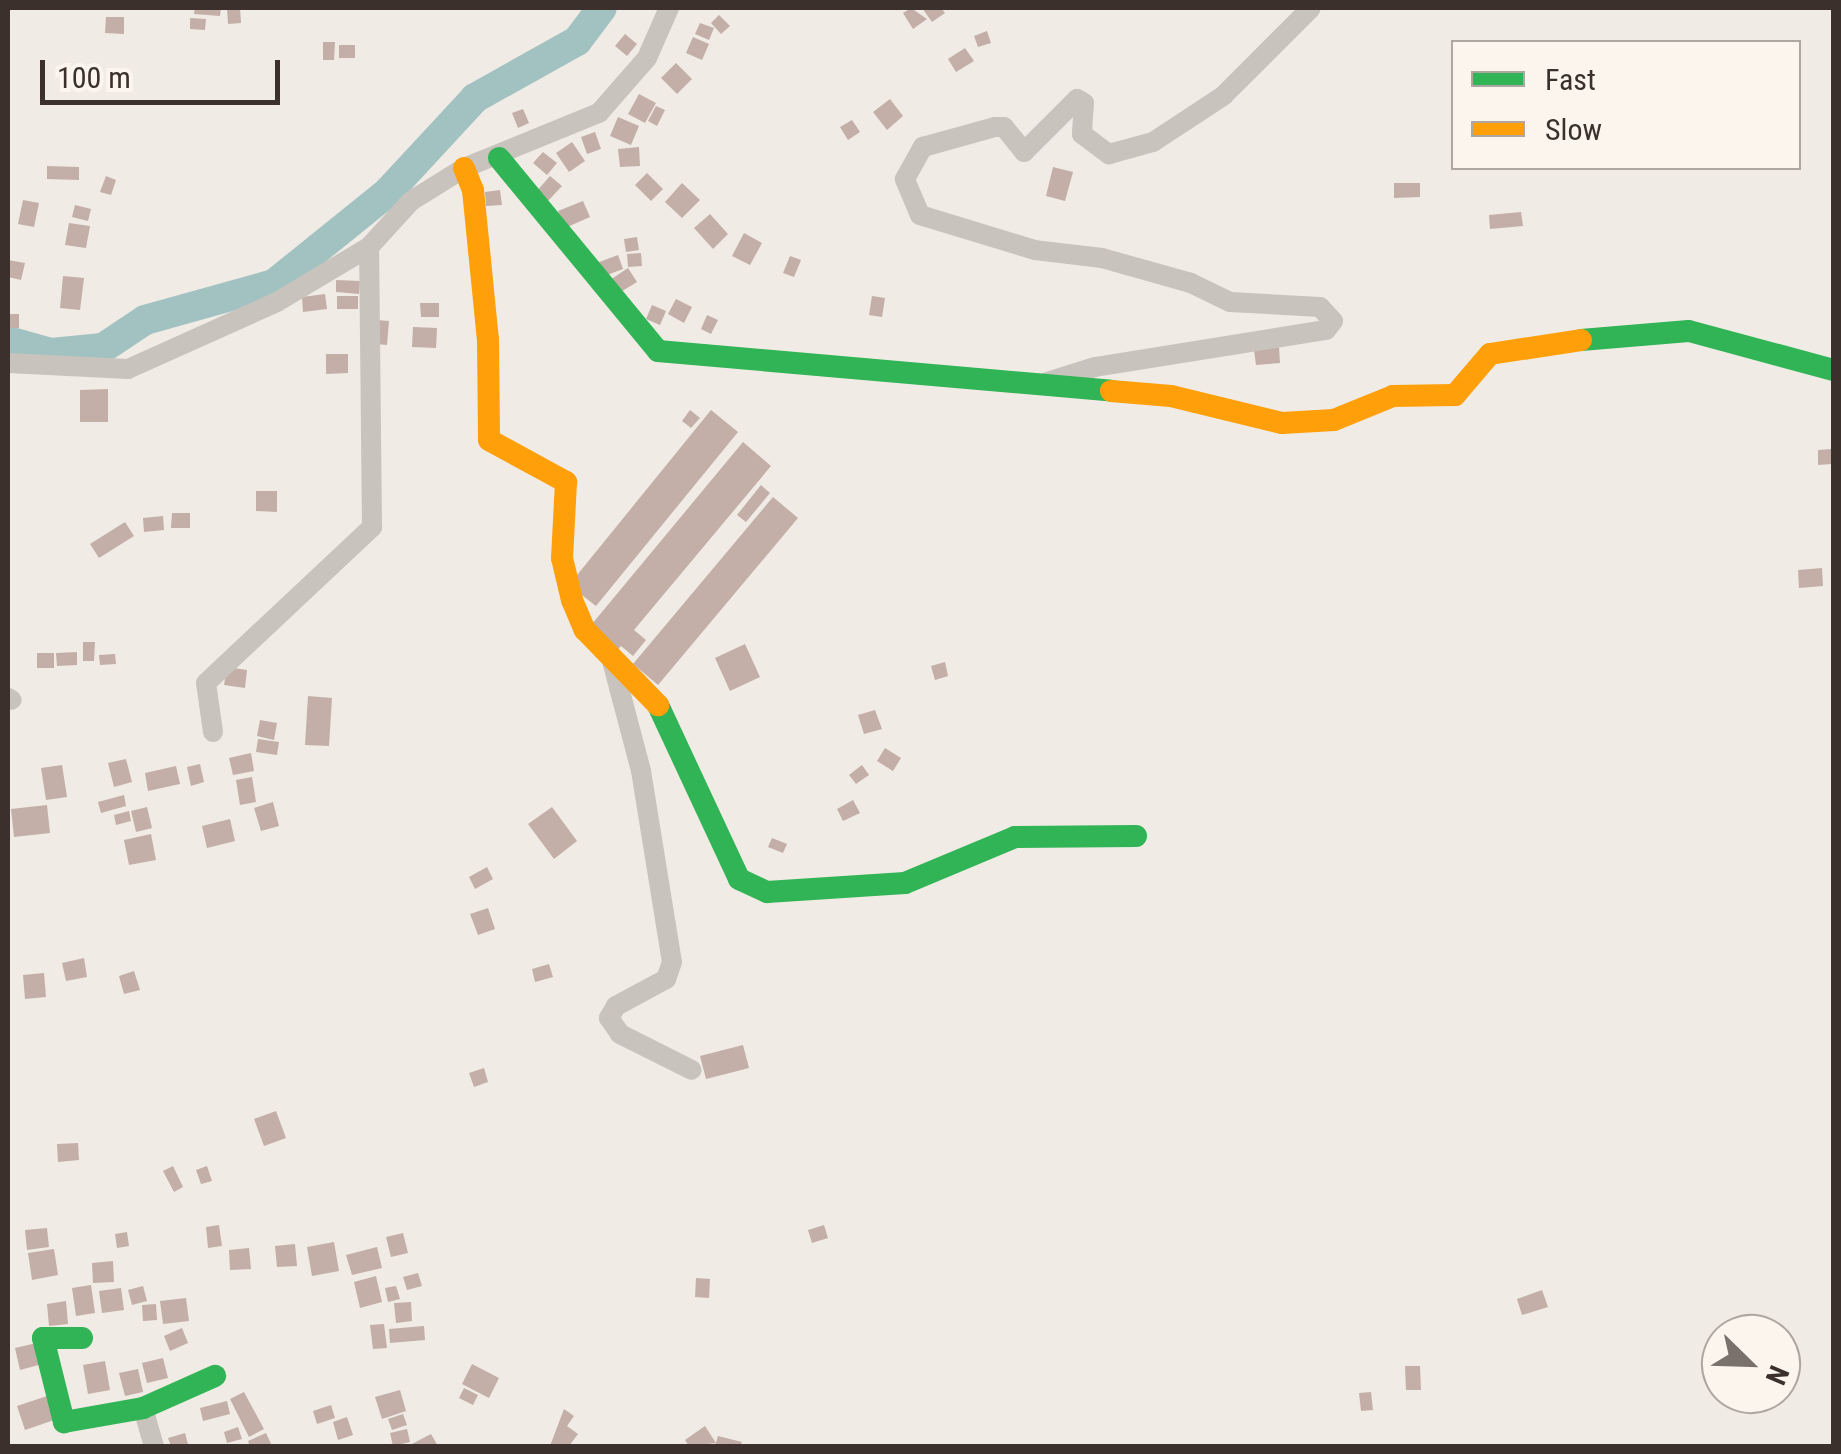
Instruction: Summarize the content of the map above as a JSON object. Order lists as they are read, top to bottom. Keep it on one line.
{"legend":["Fast","Slow"],"scale_bar":"100 m","north":"bottom right"}
